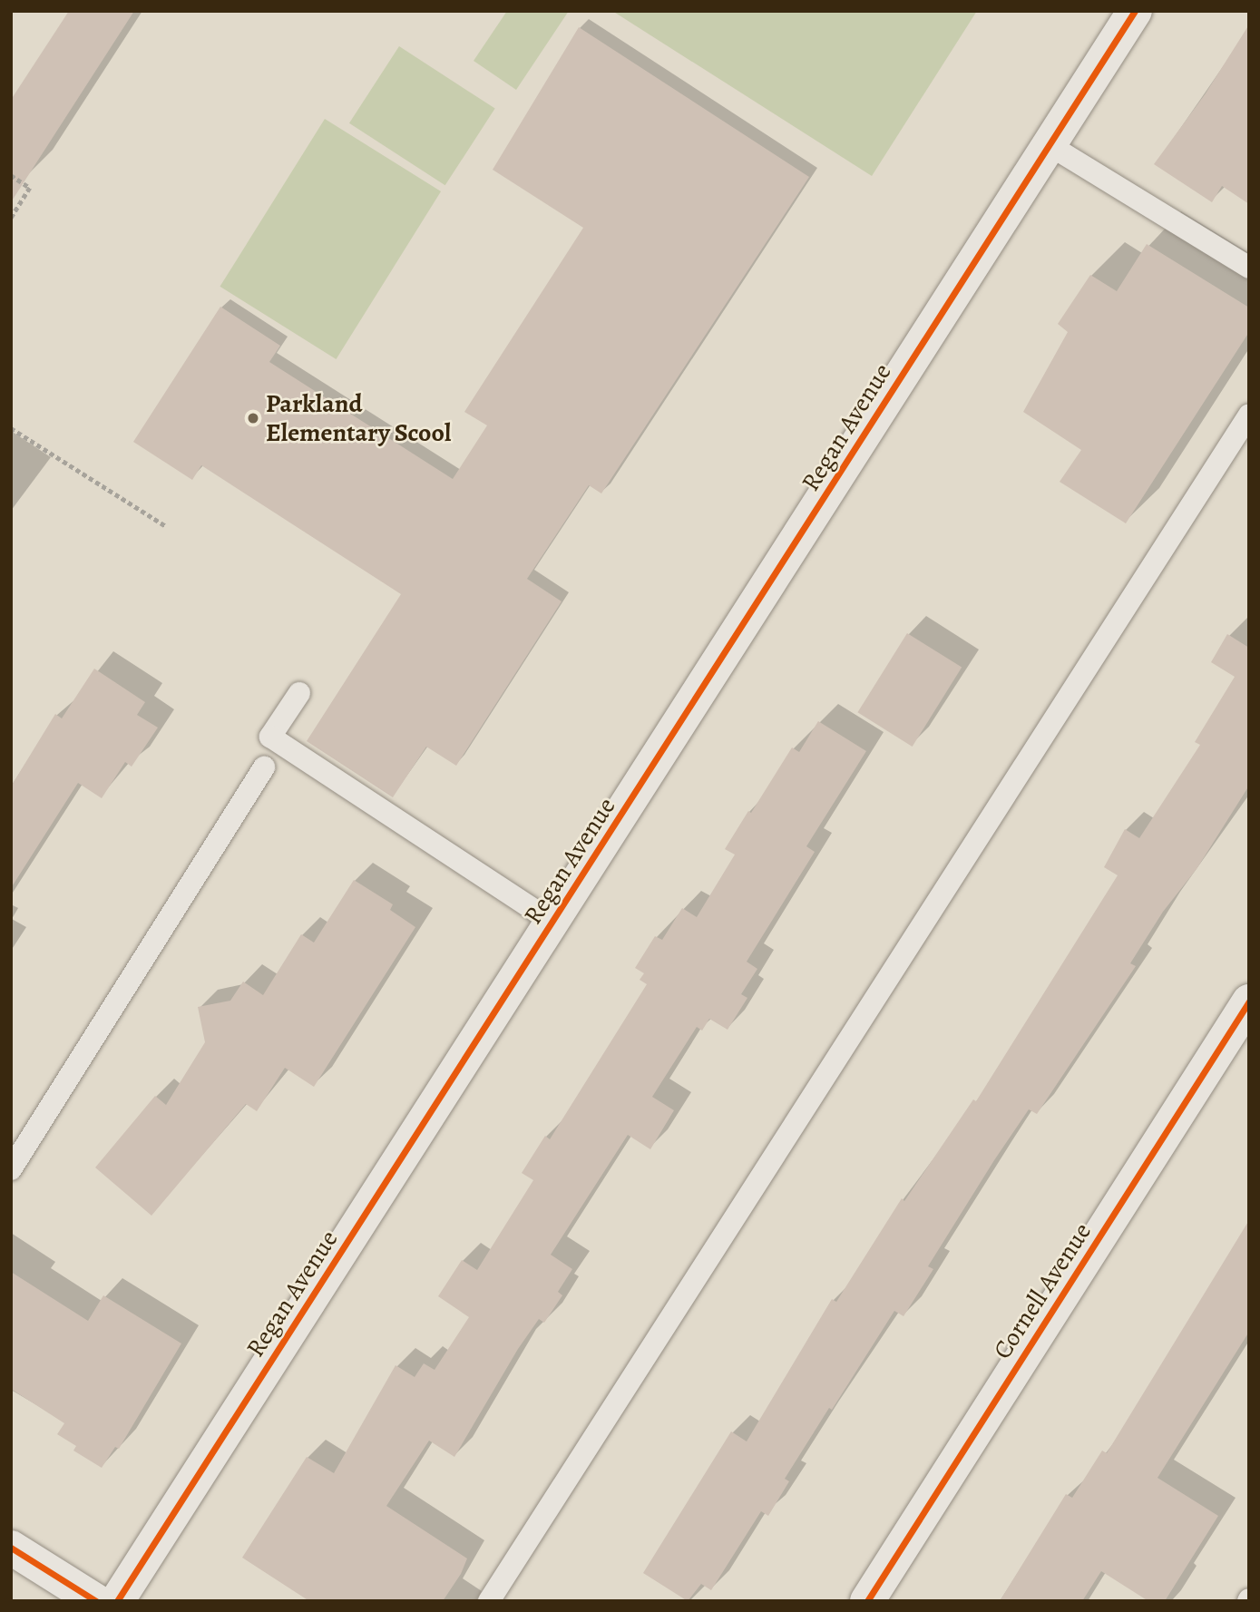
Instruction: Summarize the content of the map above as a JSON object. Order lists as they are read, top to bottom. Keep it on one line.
{"streets":{"street":["Regan Avenue","Cornell Avenue"]},"places":["Parkland Elementary Scool"]}
